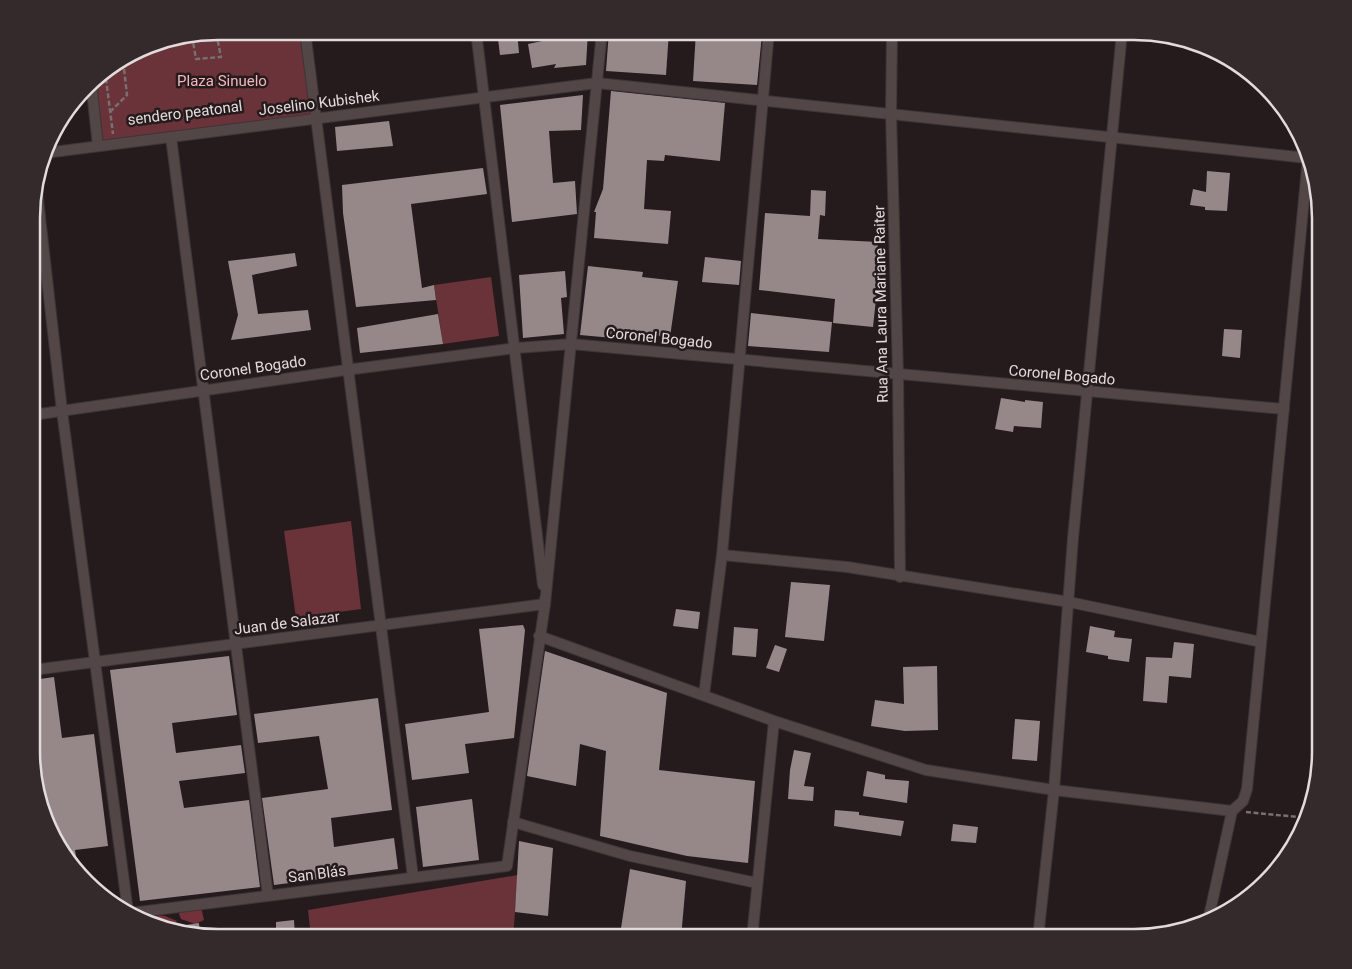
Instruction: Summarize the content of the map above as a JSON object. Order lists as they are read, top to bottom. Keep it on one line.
{"streets":{"street":["Joselino Kubishek","Rua Ana Laura Mariane Raiter","Coronel Bogado","Juan de Salazar","San Blás"],"path":["sendero peatonal"]},"crossings":[["Joselino Kubishek","Rua Ana Laura Mariane Raiter"],["Rua Ana Laura Mariane Raiter","Coronel Bogado"]],"parks":["Plaza Sinuelo"]}
